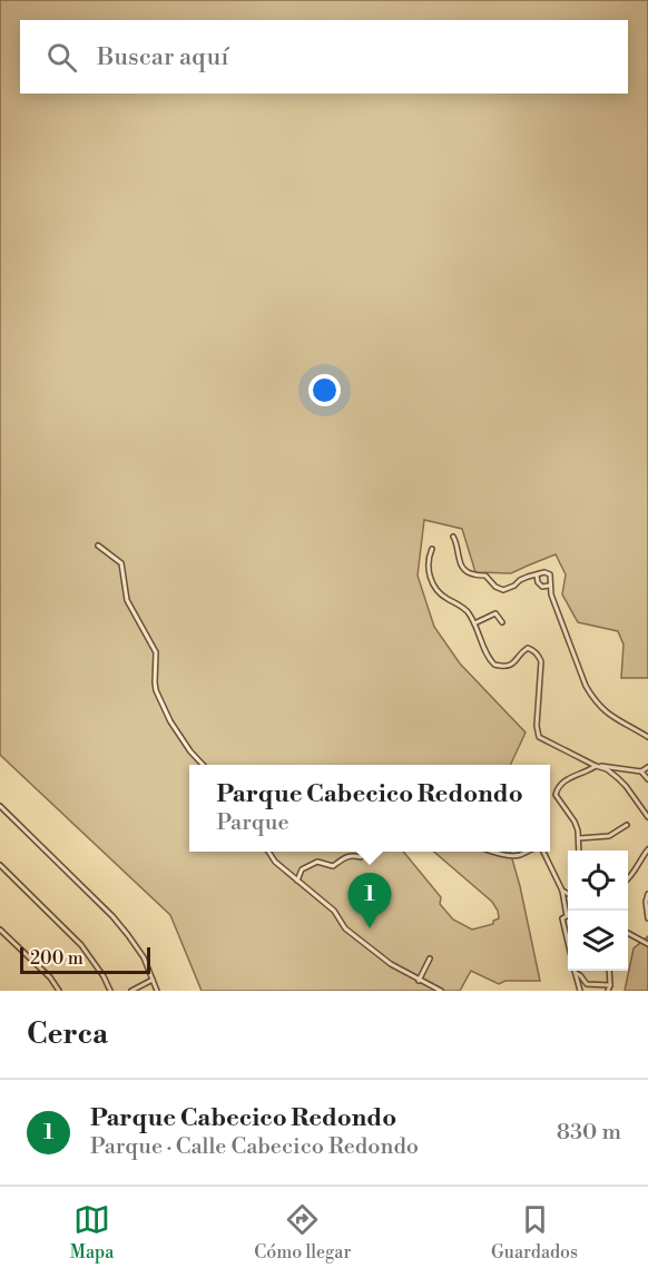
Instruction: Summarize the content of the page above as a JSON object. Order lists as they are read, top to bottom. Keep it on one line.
{"scale_bar":"200 m","page":{"search":"Buscar aquí","popup":["Parque Cabecico Redondo","Parque"],"pins":"1","scale":"200 m","heading":"Cerca","list":[{"mark":"1","name":"Parque Cabecico Redondo","note":"Parque · Calle Cabecico Redondo","value":"830 m"}],"nav":["Mapa","Cómo llegar","Guardados"]}}
